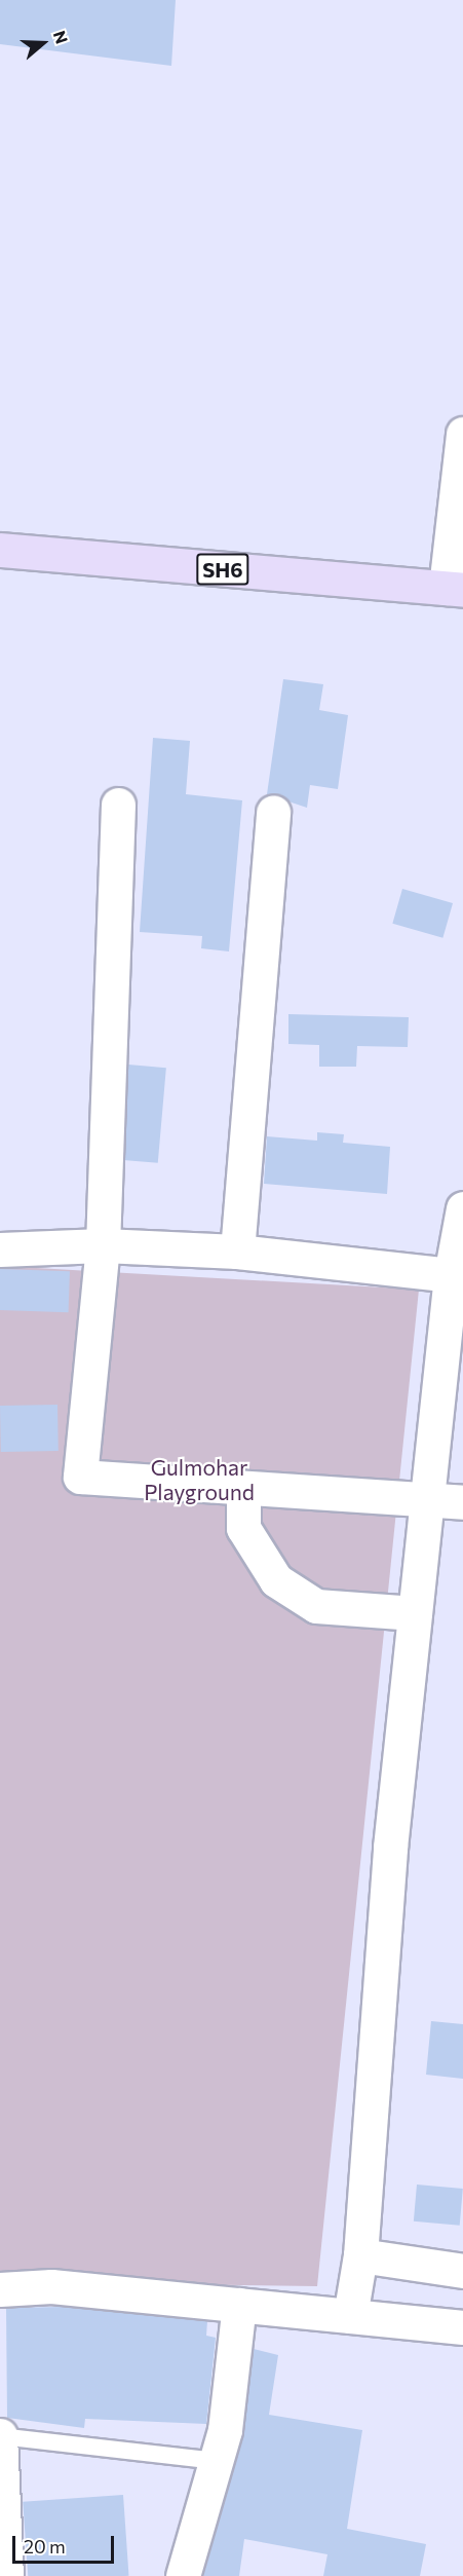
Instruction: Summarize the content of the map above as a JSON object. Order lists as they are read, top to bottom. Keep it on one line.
{"streets":{"main road":["SH6"]},"parks":["Gulmohar Playground"],"scale_bar":"20 m","north":"right"}
